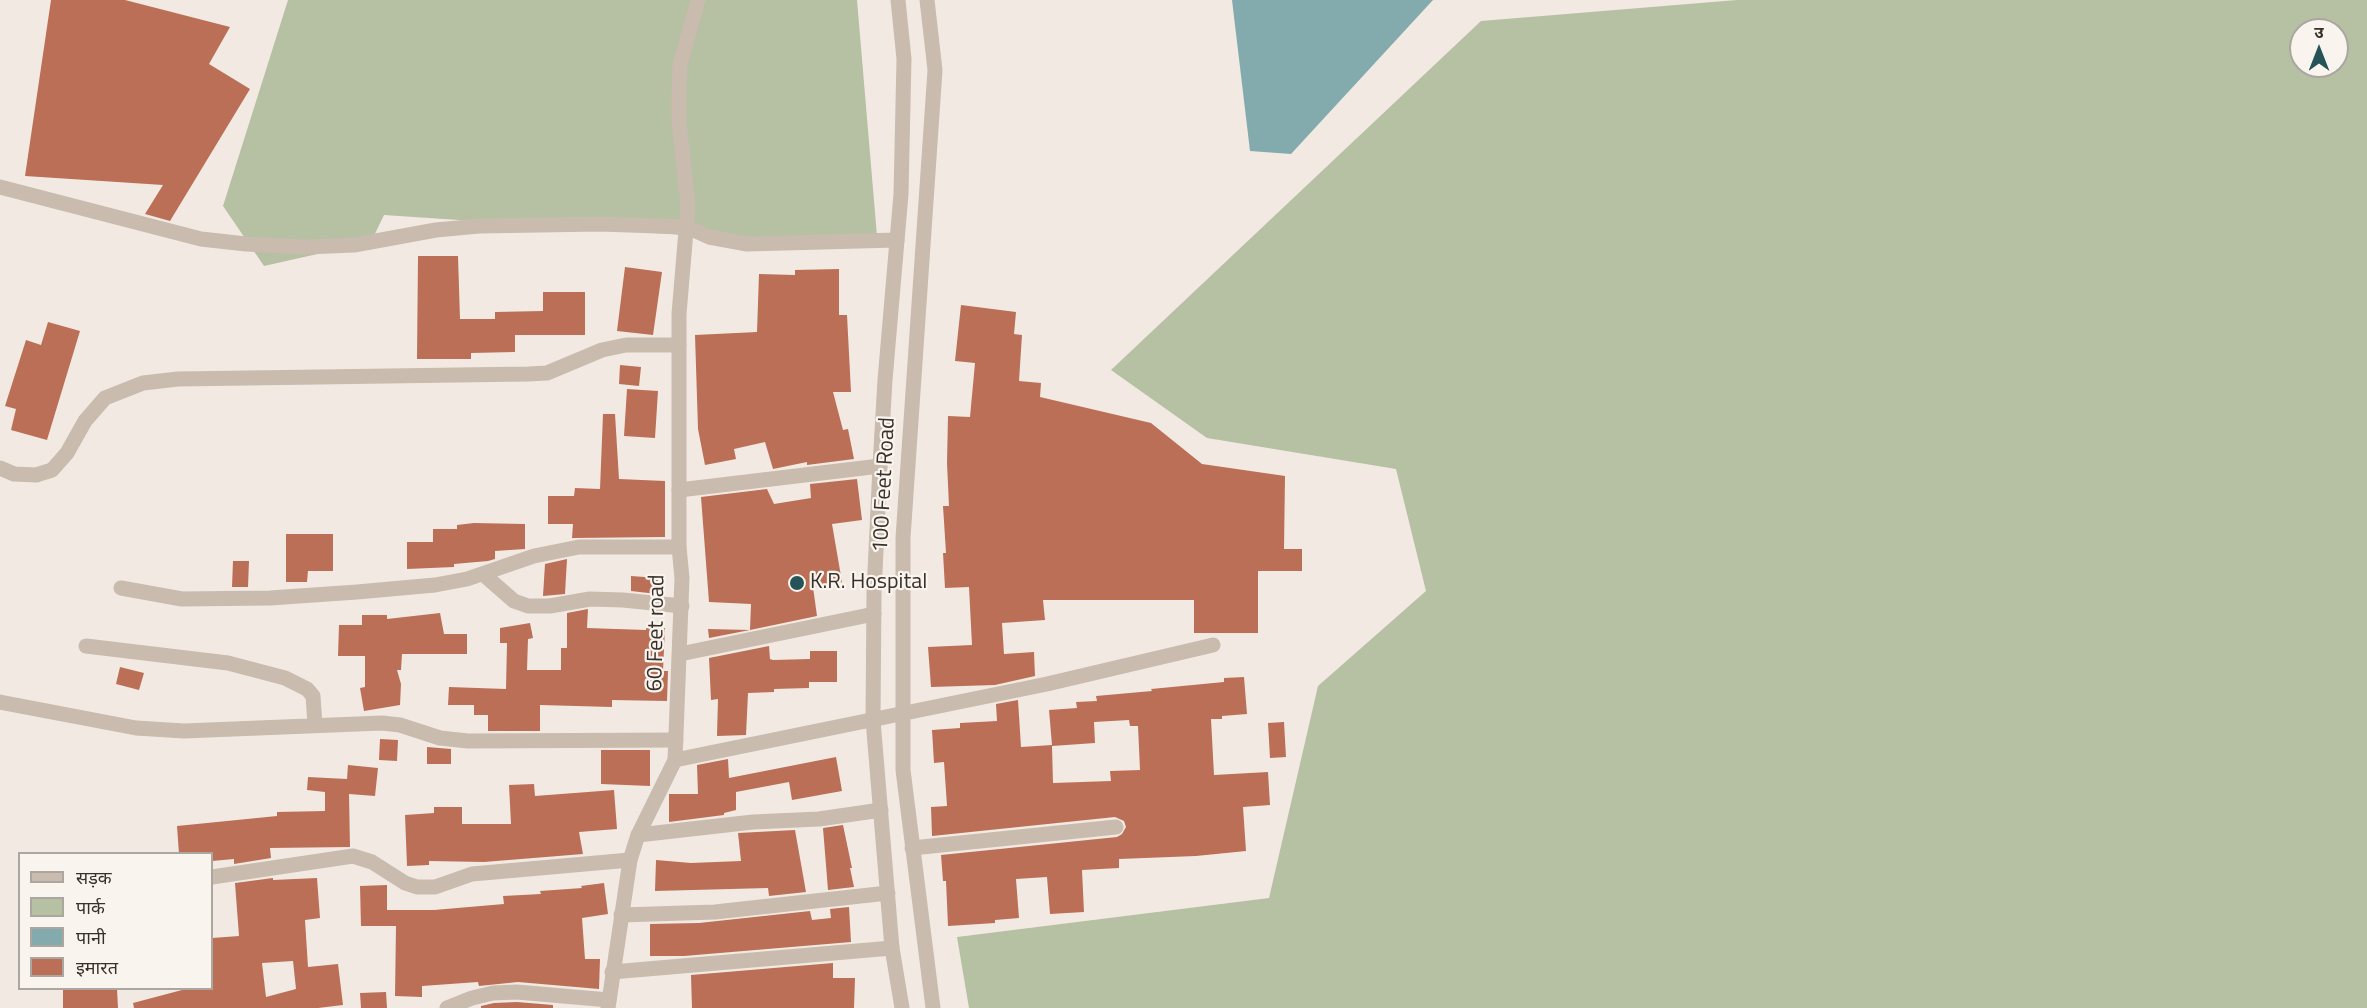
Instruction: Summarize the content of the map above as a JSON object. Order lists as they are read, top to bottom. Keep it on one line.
{"streets":{"street":["100 Feet Road","60 Feet road"]},"places":["K.R. Hospital"],"legend":["सड़क","पार्क","पानी","इमारत"],"north":"top"}
